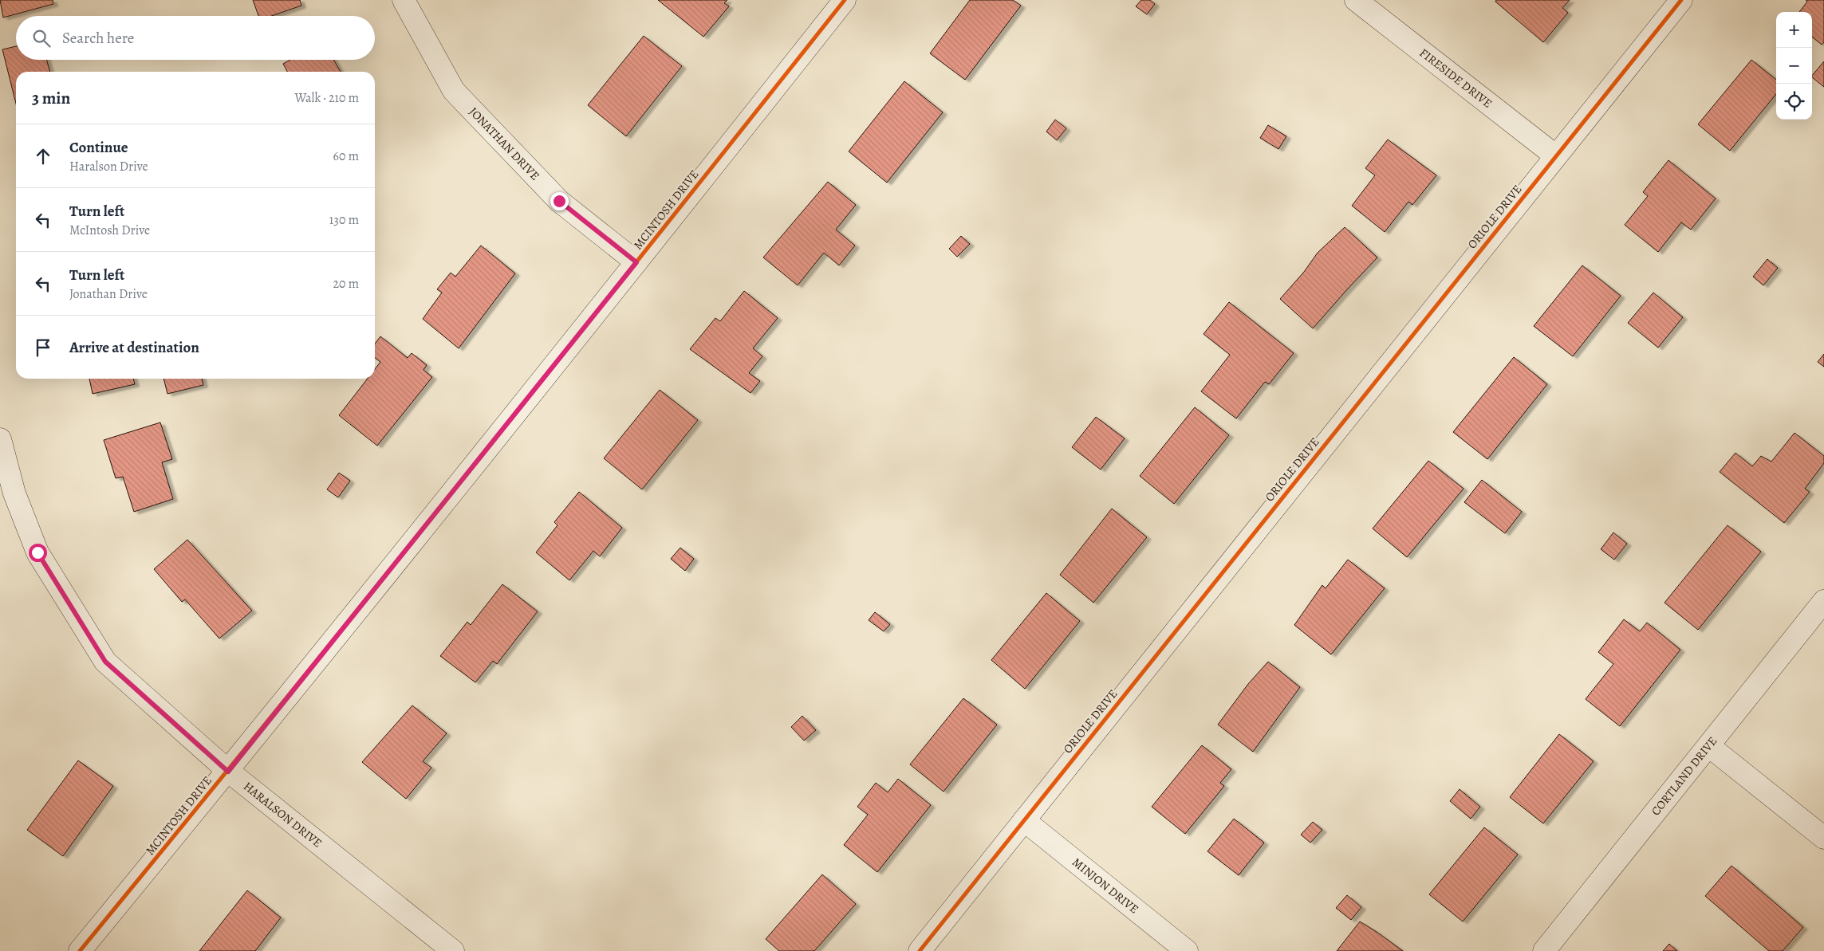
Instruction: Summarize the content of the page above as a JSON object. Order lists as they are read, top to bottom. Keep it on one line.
{"streets":{"street":["FIRESIDE DRIVE","JONATHAN DRIVE","MCINTOSH DRIVE","ORIOLE DRIVE","CORTLAND DRIVE","HARALSON DRIVE","MINJON DRIVE"]},"crossings":[["FIRESIDE DRIVE","ORIOLE DRIVE"],["JONATHAN DRIVE","MCINTOSH DRIVE"],["MCINTOSH DRIVE","HARALSON DRIVE"],["ORIOLE DRIVE","MINJON DRIVE"]],"page":{"map_buttons":["+","−"],"search":"Search here","heading":["3 min","Walk · 210 m"],"list":[["Continue","Haralson Drive","60 m"],["Turn left","McIntosh Drive","130 m"],["Turn left","Jonathan Drive","20 m"],"Arrive at destination"]}}
